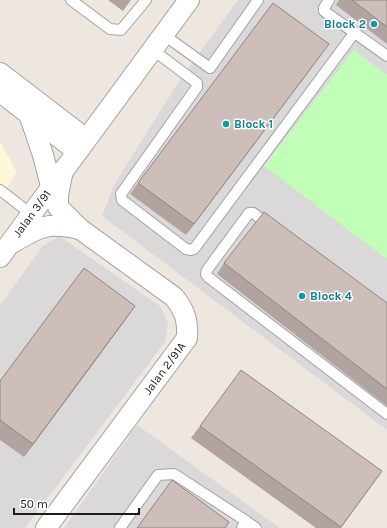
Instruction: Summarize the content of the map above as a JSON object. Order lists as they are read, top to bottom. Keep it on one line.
{"streets":{"street":["Jalan 3/91","Jalan 2/91A"]},"crossings":[["Jalan 3/91","Jalan 2/91A"]],"places":["Block 2","Block 1","Block 4"],"scale_bar":"50 m"}
